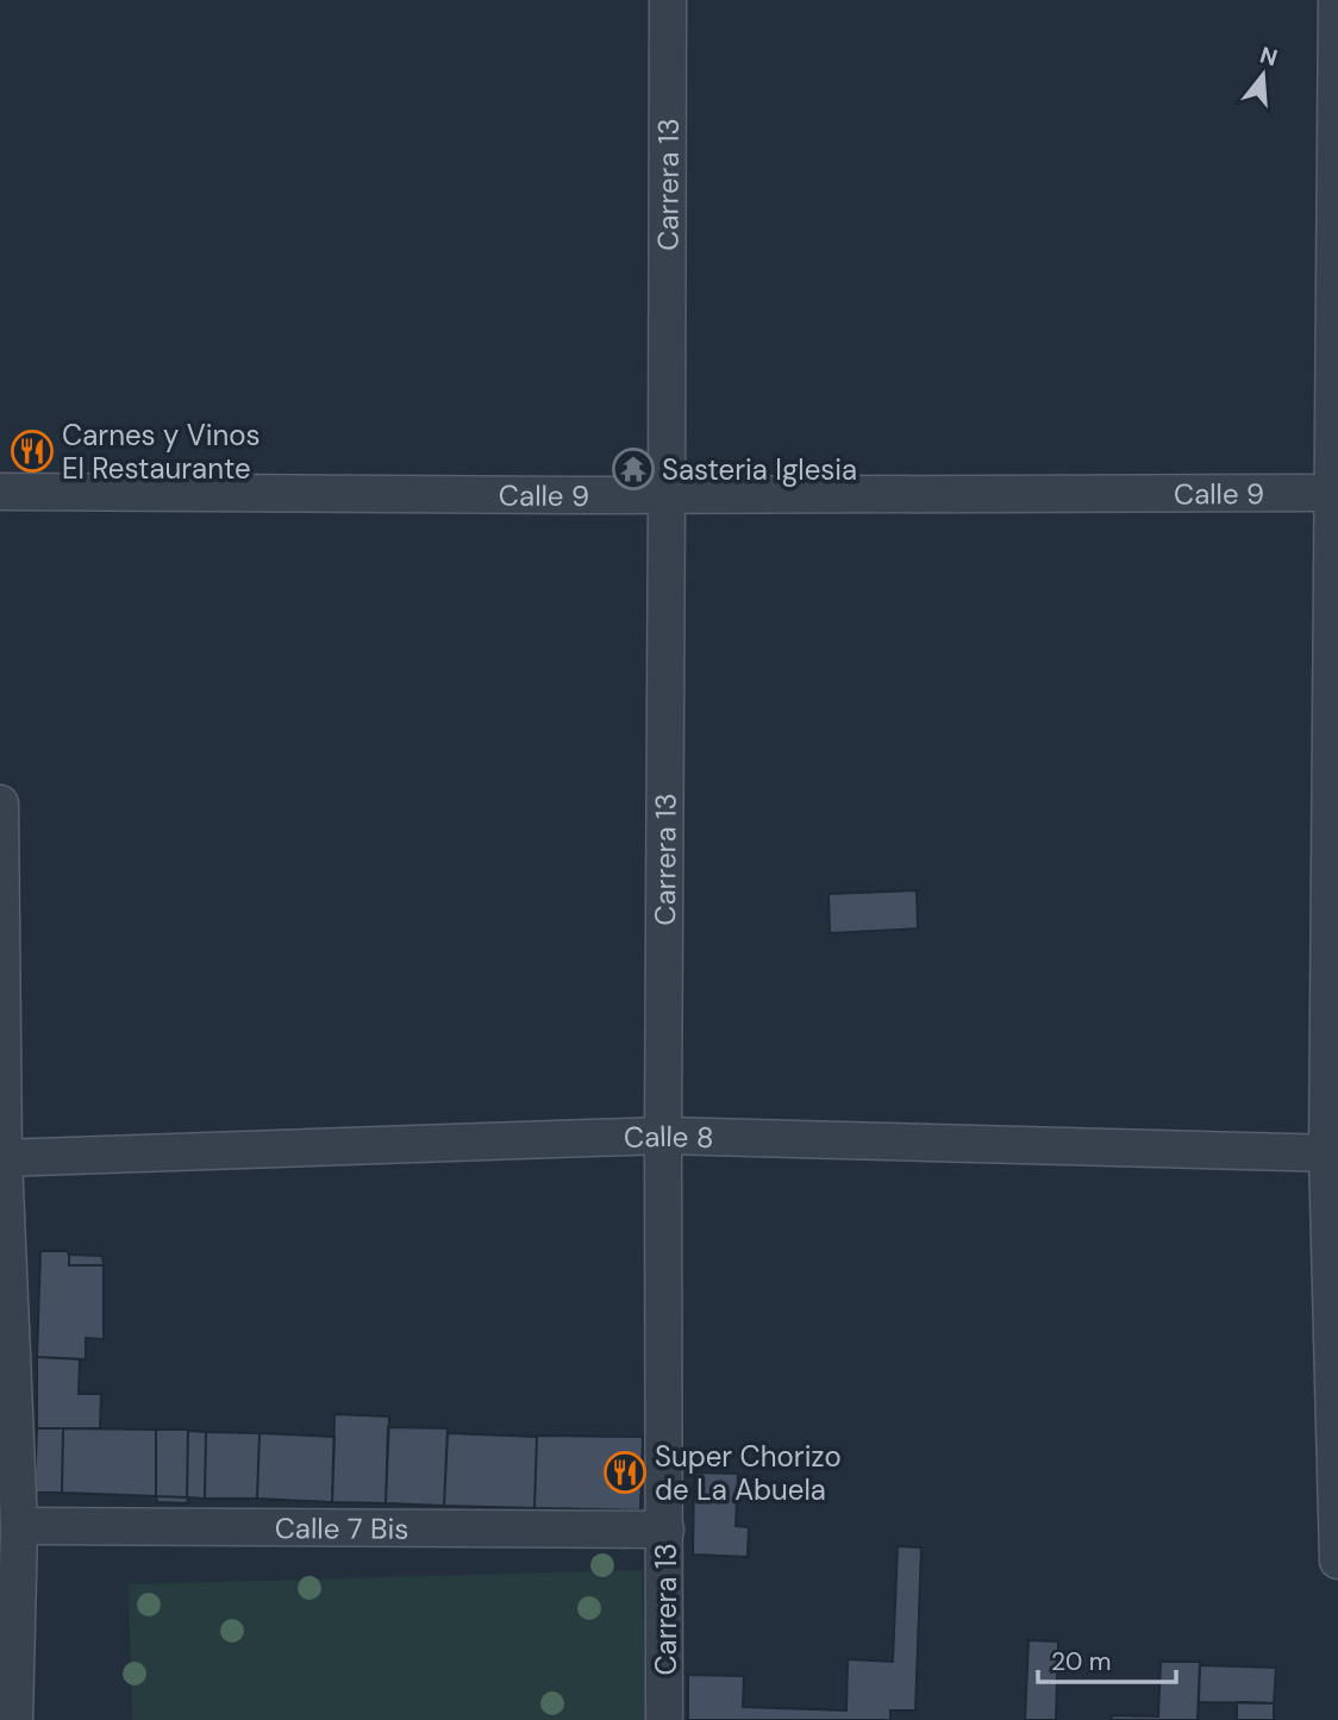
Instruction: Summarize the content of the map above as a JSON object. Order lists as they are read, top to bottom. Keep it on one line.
{"streets":{"street":["Carrera 13","Calle 9","Calle 8","Calle 7 Bis"]},"crossings":[["Carrera 13","Calle 9"],["Carrera 13","Calle 8"],["Carrera 13","Calle 7 Bis"]],"places":{"restaurant":["Carnes y Vinos El Restaurante","Super Chorizo de La Abuela"],"temple":["Sasteria Iglesia"]},"scale_bar":"20 m","north":"top"}
